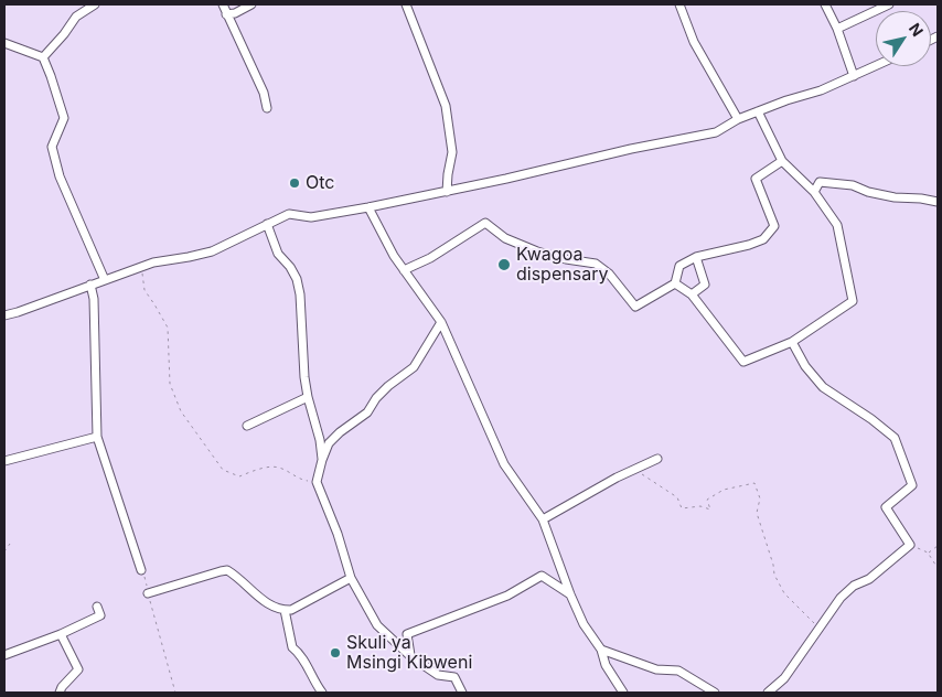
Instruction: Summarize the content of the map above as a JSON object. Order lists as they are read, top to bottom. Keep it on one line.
{"places":["Otc","Kwagoa dispensary","Skuli ya Msingi Kibweni"],"north":"top right"}
